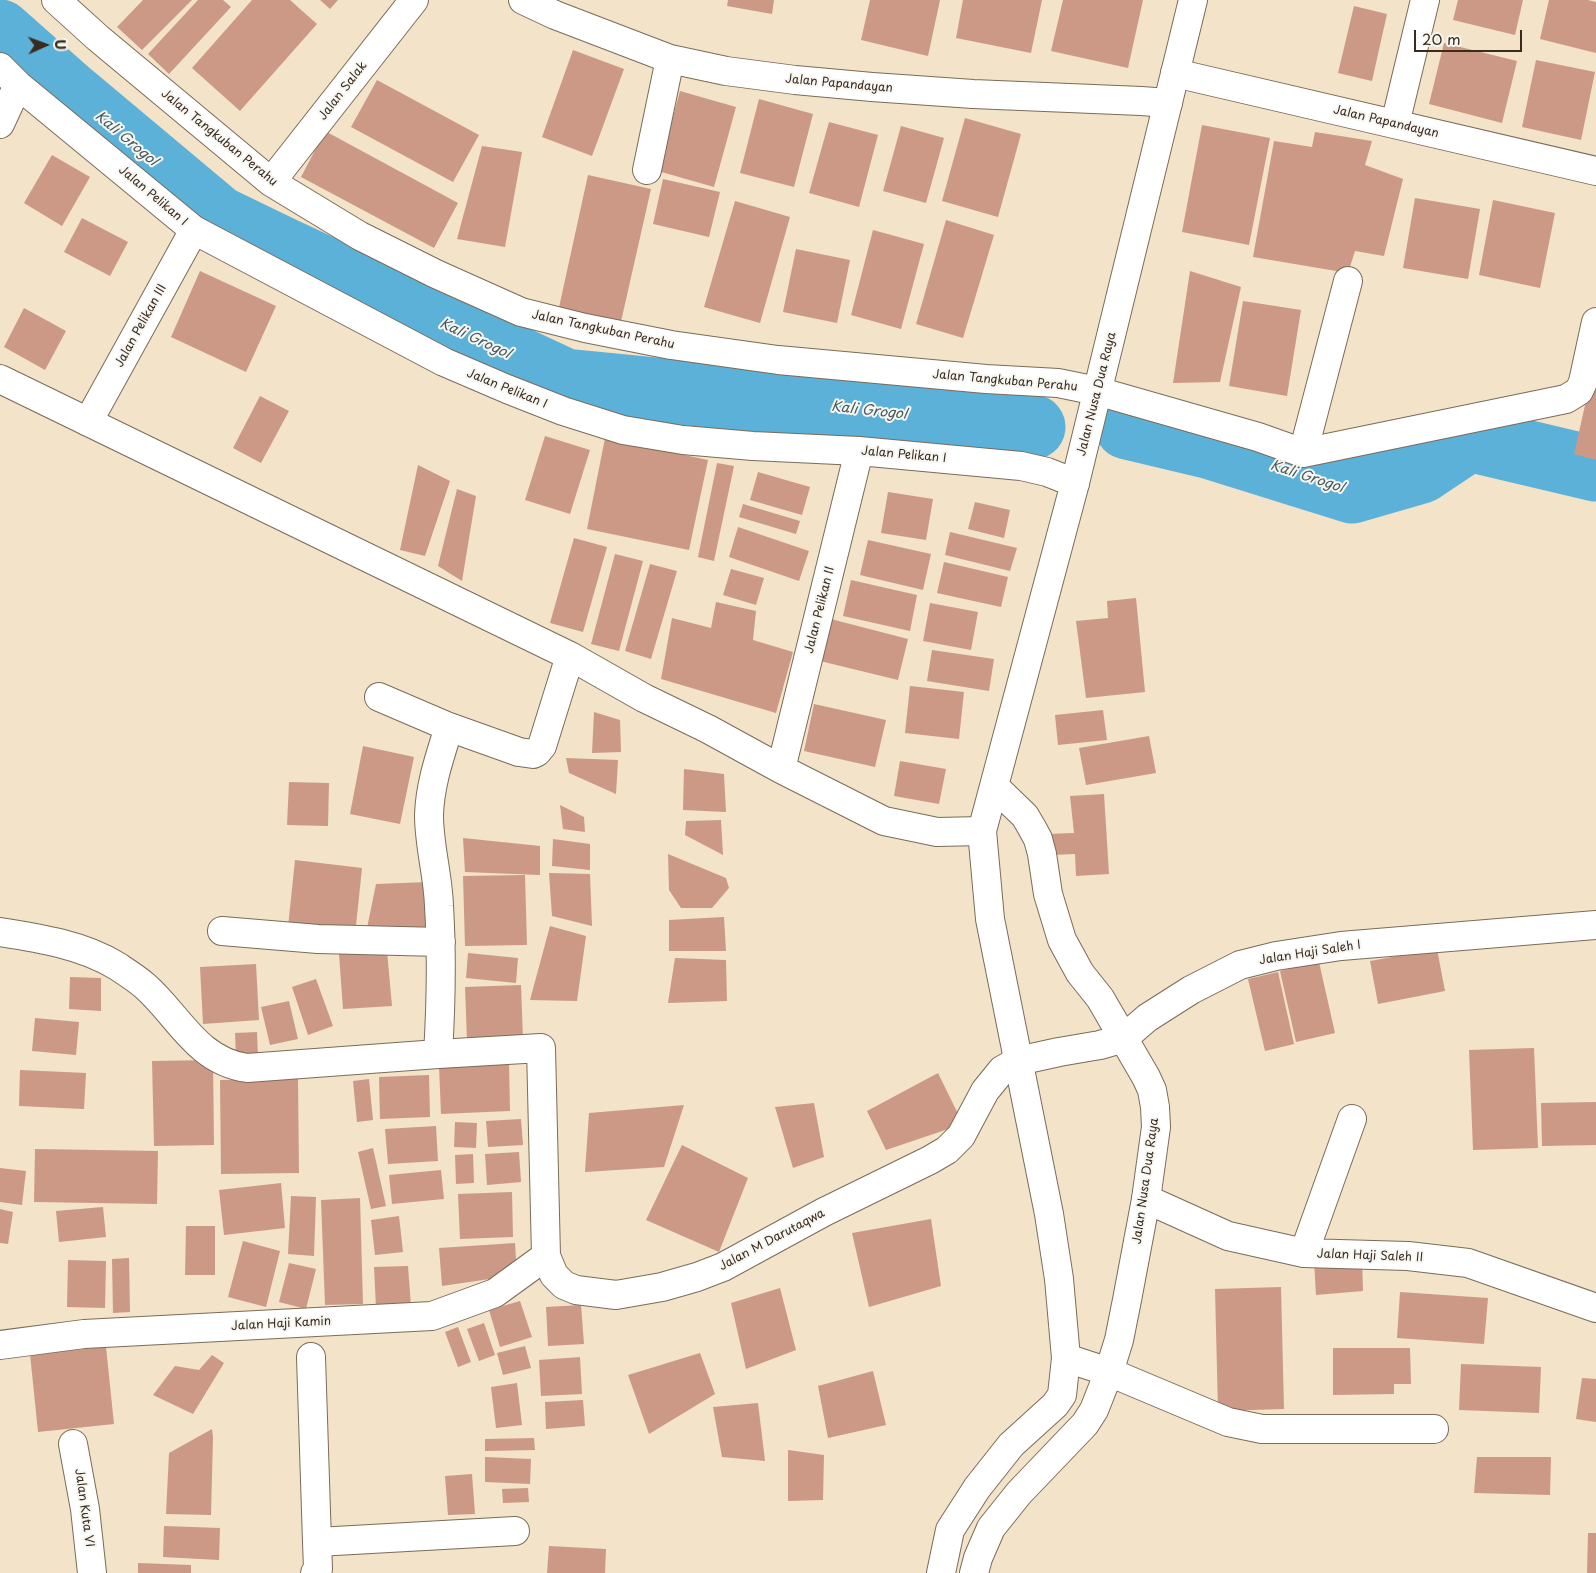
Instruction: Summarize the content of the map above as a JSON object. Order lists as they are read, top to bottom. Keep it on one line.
{"streets":{"street":["Jalan Papandayan","Jalan Salak","Jalan Tangkuban Perahu","Jalan Pelikan I","Jalan Pelikan III","Jalan Nusa Dua Raya","Jalan Pelikan II","Jalan Haji Saleh I","Jalan M Darutaqwa","Jalan Haji Saleh II","Jalan Haji Kamin","Jalan Kuta VI"]},"crossings":[["Jalan Papandayan","Jalan Nusa Dua Raya"],["Jalan Salak","Jalan Tangkuban Perahu"],["Jalan Tangkuban Perahu","Jalan Nusa Dua Raya"],["Jalan Pelikan I","Jalan Pelikan III"],["Jalan Pelikan I","Jalan Nusa Dua Raya"],["Jalan Pelikan I","Jalan Pelikan II"],["Jalan Nusa Dua Raya","Jalan Haji Saleh I"],["Jalan Nusa Dua Raya","Jalan M Darutaqwa"],["Jalan Nusa Dua Raya","Jalan Haji Saleh II"],["Jalan Haji Saleh I","Jalan M Darutaqwa"],["Jalan M Darutaqwa","Jalan Haji Kamin"]],"water":["Kali Grogol"],"scale_bar":"20 m","north":"right"}
